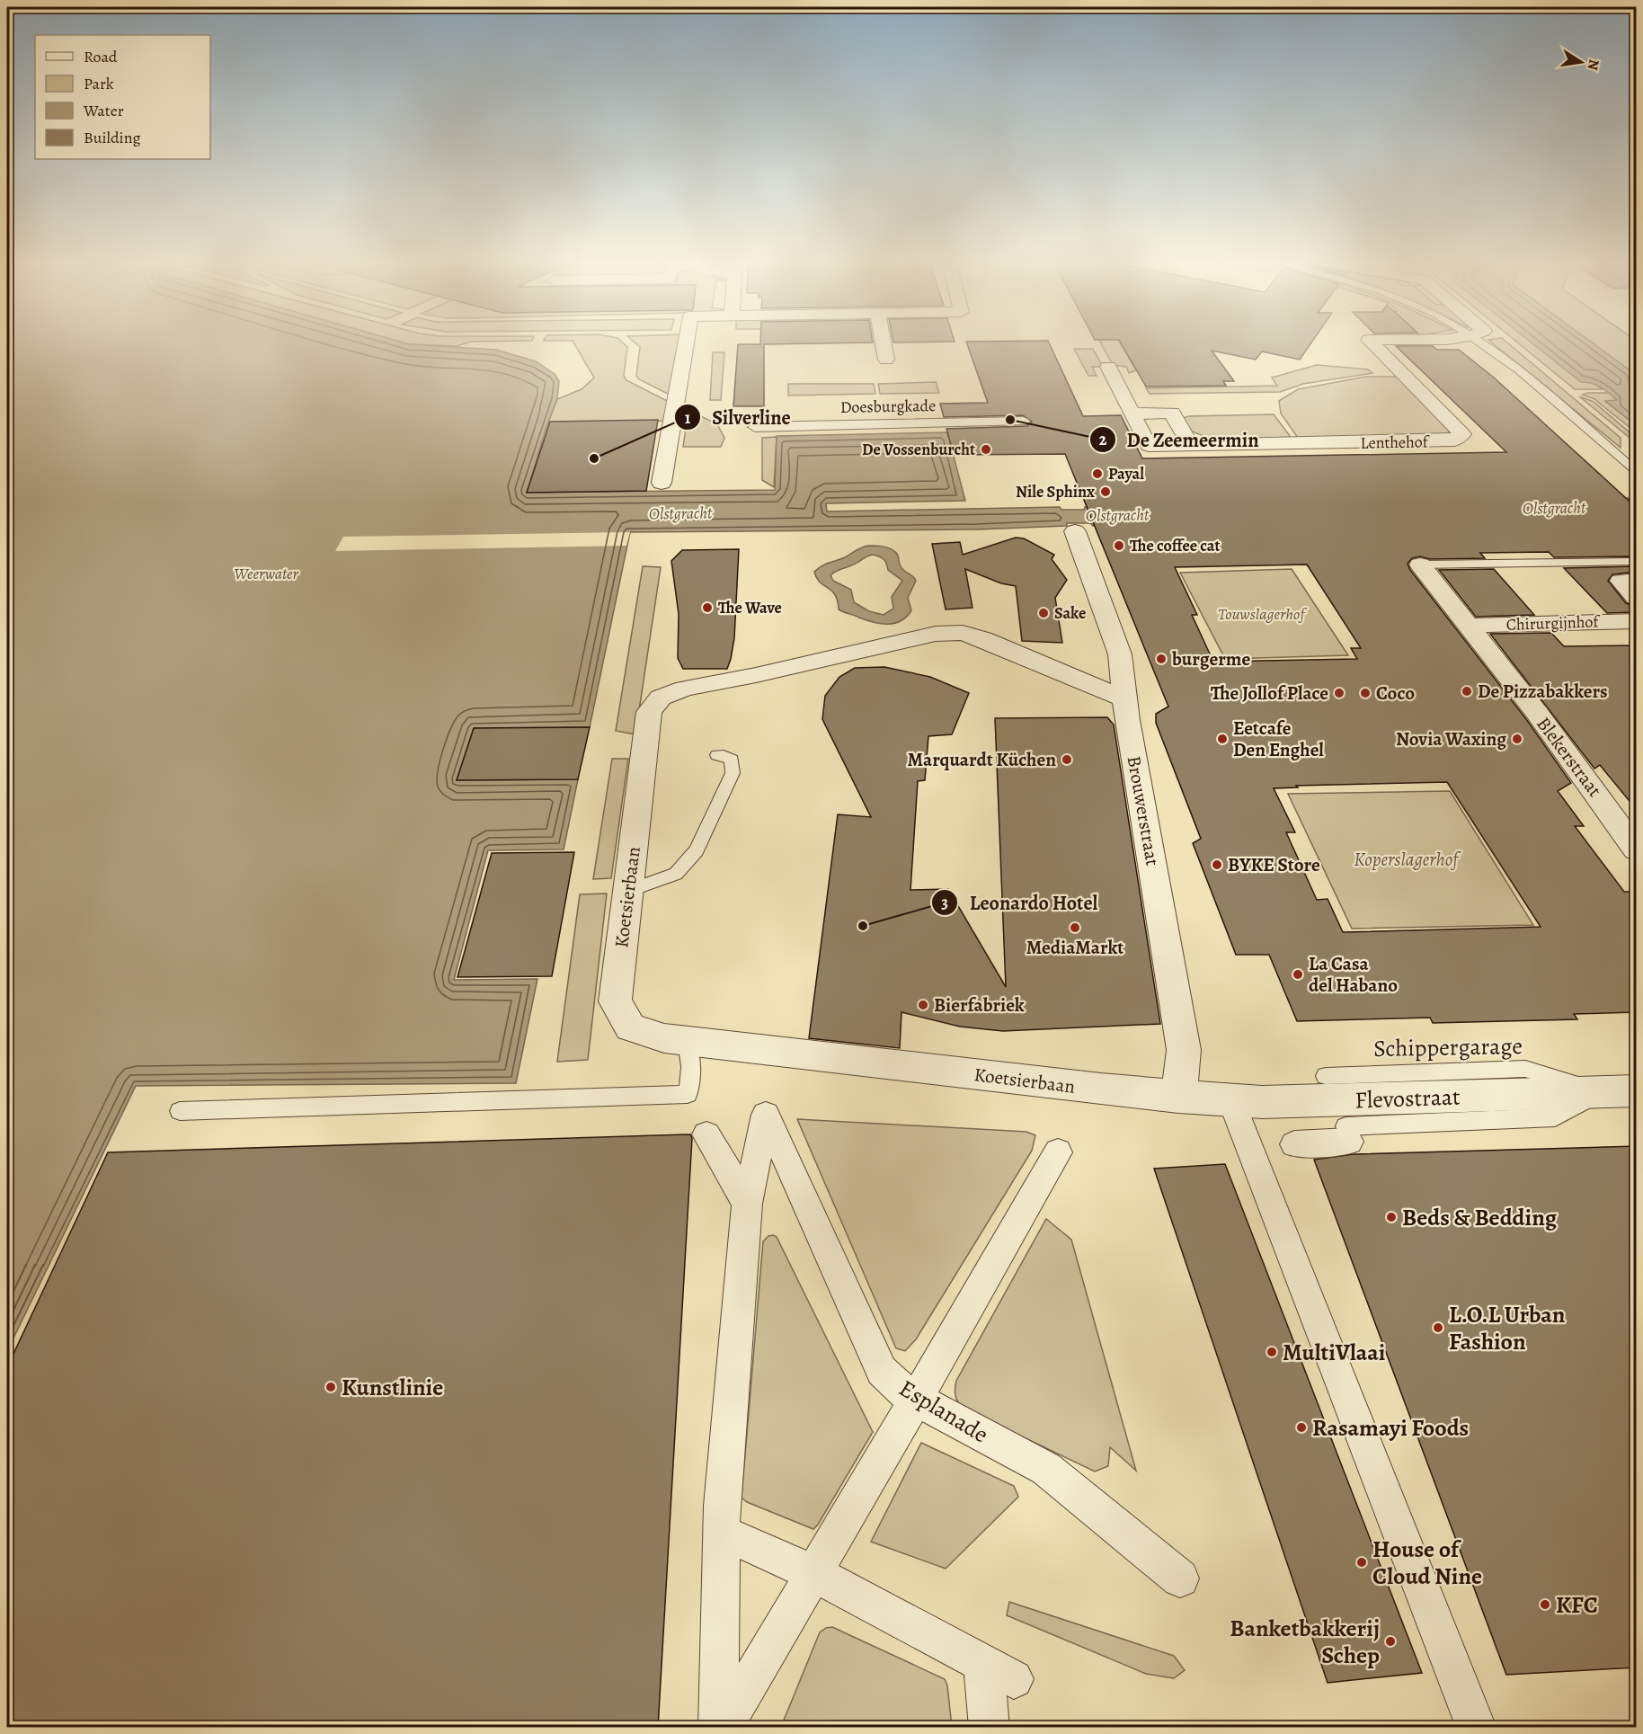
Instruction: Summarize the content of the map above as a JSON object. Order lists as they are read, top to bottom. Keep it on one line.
{"streets":{"street":["Doesburgkade","Lenthehof","Chirurgijnhof","Blekerstraat","Brouwerstraat","Koetsierbaan","Flevostraat","Esplanade"],"lane":["Schippergarage"]},"crossings":[["Chirurgijnhof","Blekerstraat"],["Brouwerstraat","Koetsierbaan"],["Brouwerstraat","Flevostraat"],["Koetsierbaan","Flevostraat"],["Schippergarage","Flevostraat"]],"water":["Olstgracht","Weerwater"],"parks":["Touwslagerhof","Koperslagerhof"],"places":["De Zeemeermin","De Vossenburcht","Silverline","Payal","Nile Sphinx","The coffee cat","The Wave","Sake","burgerme","De Pizzabakkers","The Jollof Place","Coco","Eetcafe Den Enghel","Novia Waxing","Marquardt Küchen","BYKE Store","Leonardo Hotel","MediaMarkt","La Casa del Habano","Bierfabriek","Beds & Bedding","L.O.L Urban Fashion","MultiVlaai","Kunstlinie","Rasamayi Foods","House of Cloud Nine","KFC","Banketbakkerij Schep"],"legend":["Road","Park","Water","Building"],"north":"right"}
